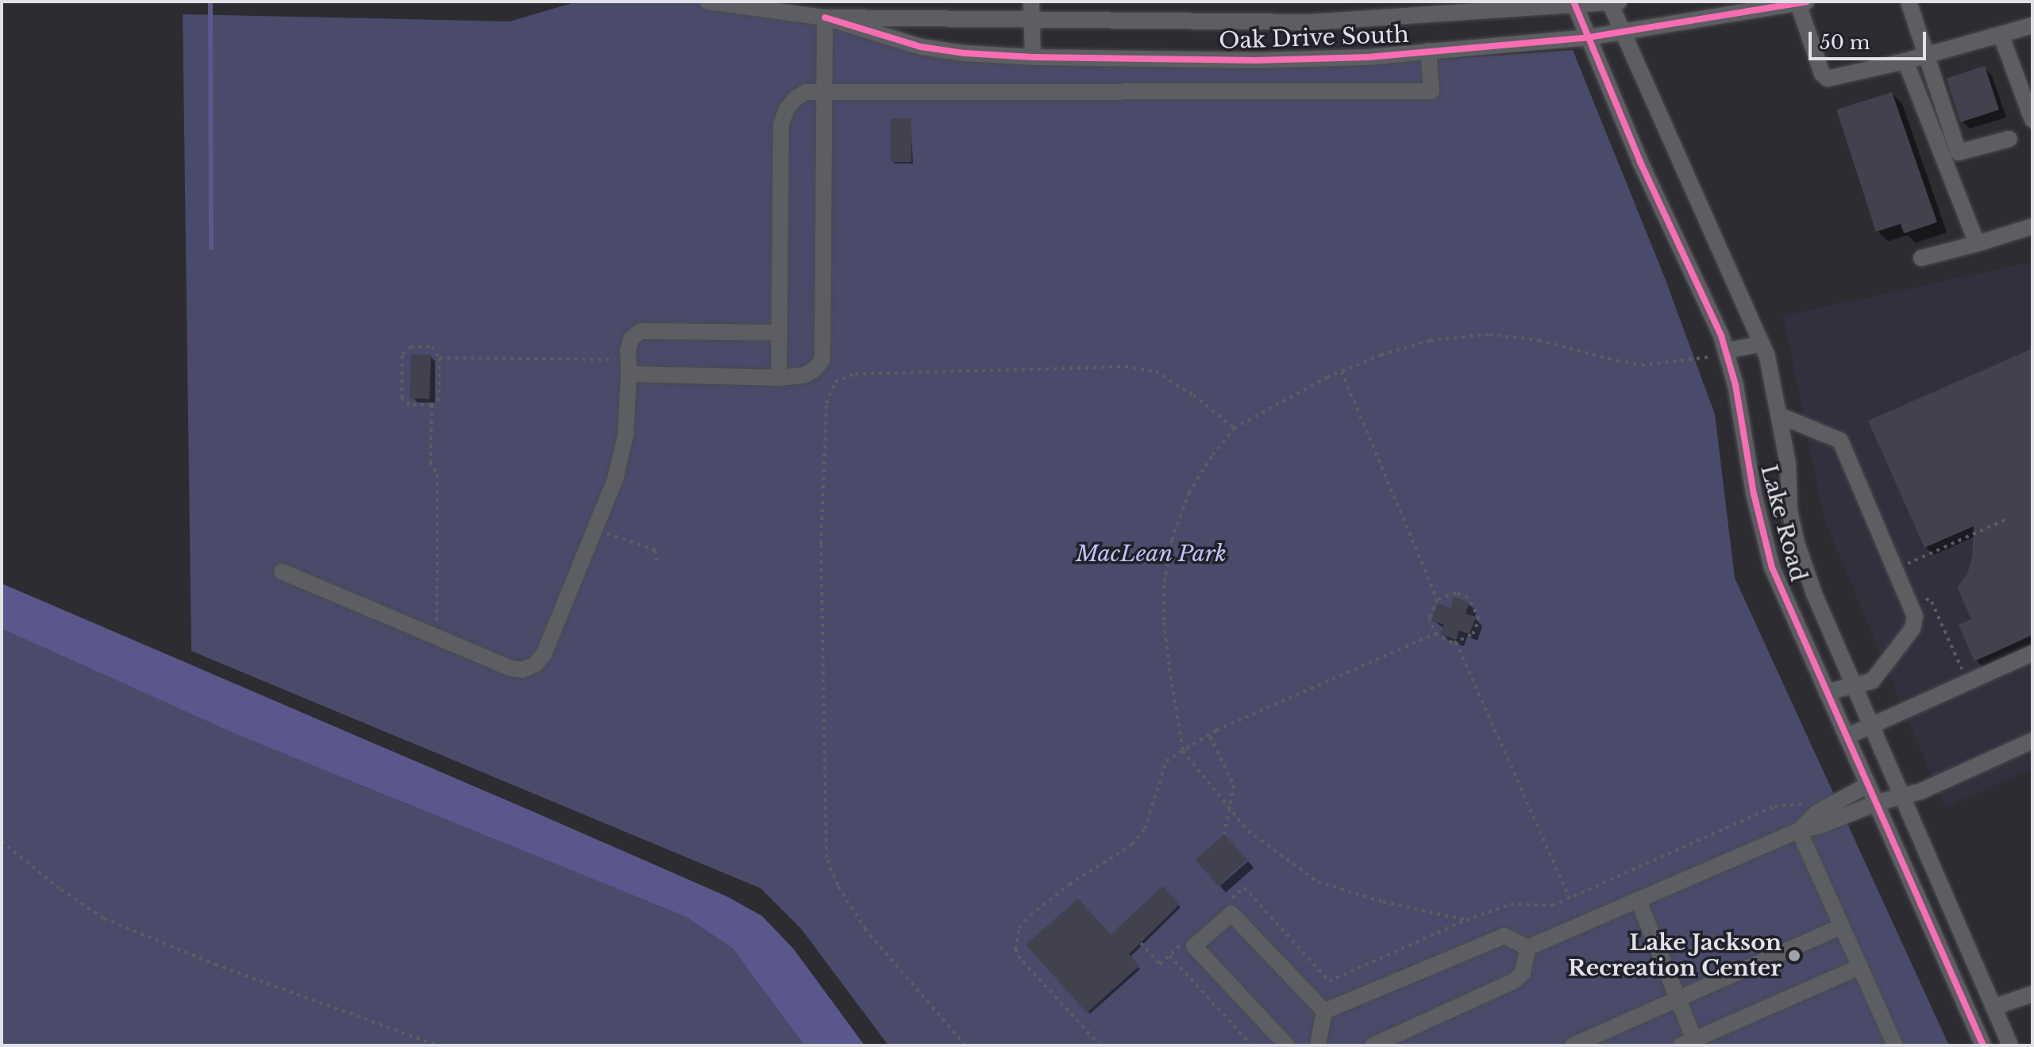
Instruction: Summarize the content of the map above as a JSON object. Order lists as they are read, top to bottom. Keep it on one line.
{"streets":{"street":["Oak Drive South","Lake Road"]},"crossings":[["Oak Drive South","Lake Road"]],"parks":["MacLean Park"],"places":["Lake Jackson Recreation Center"],"scale_bar":"50 m"}
